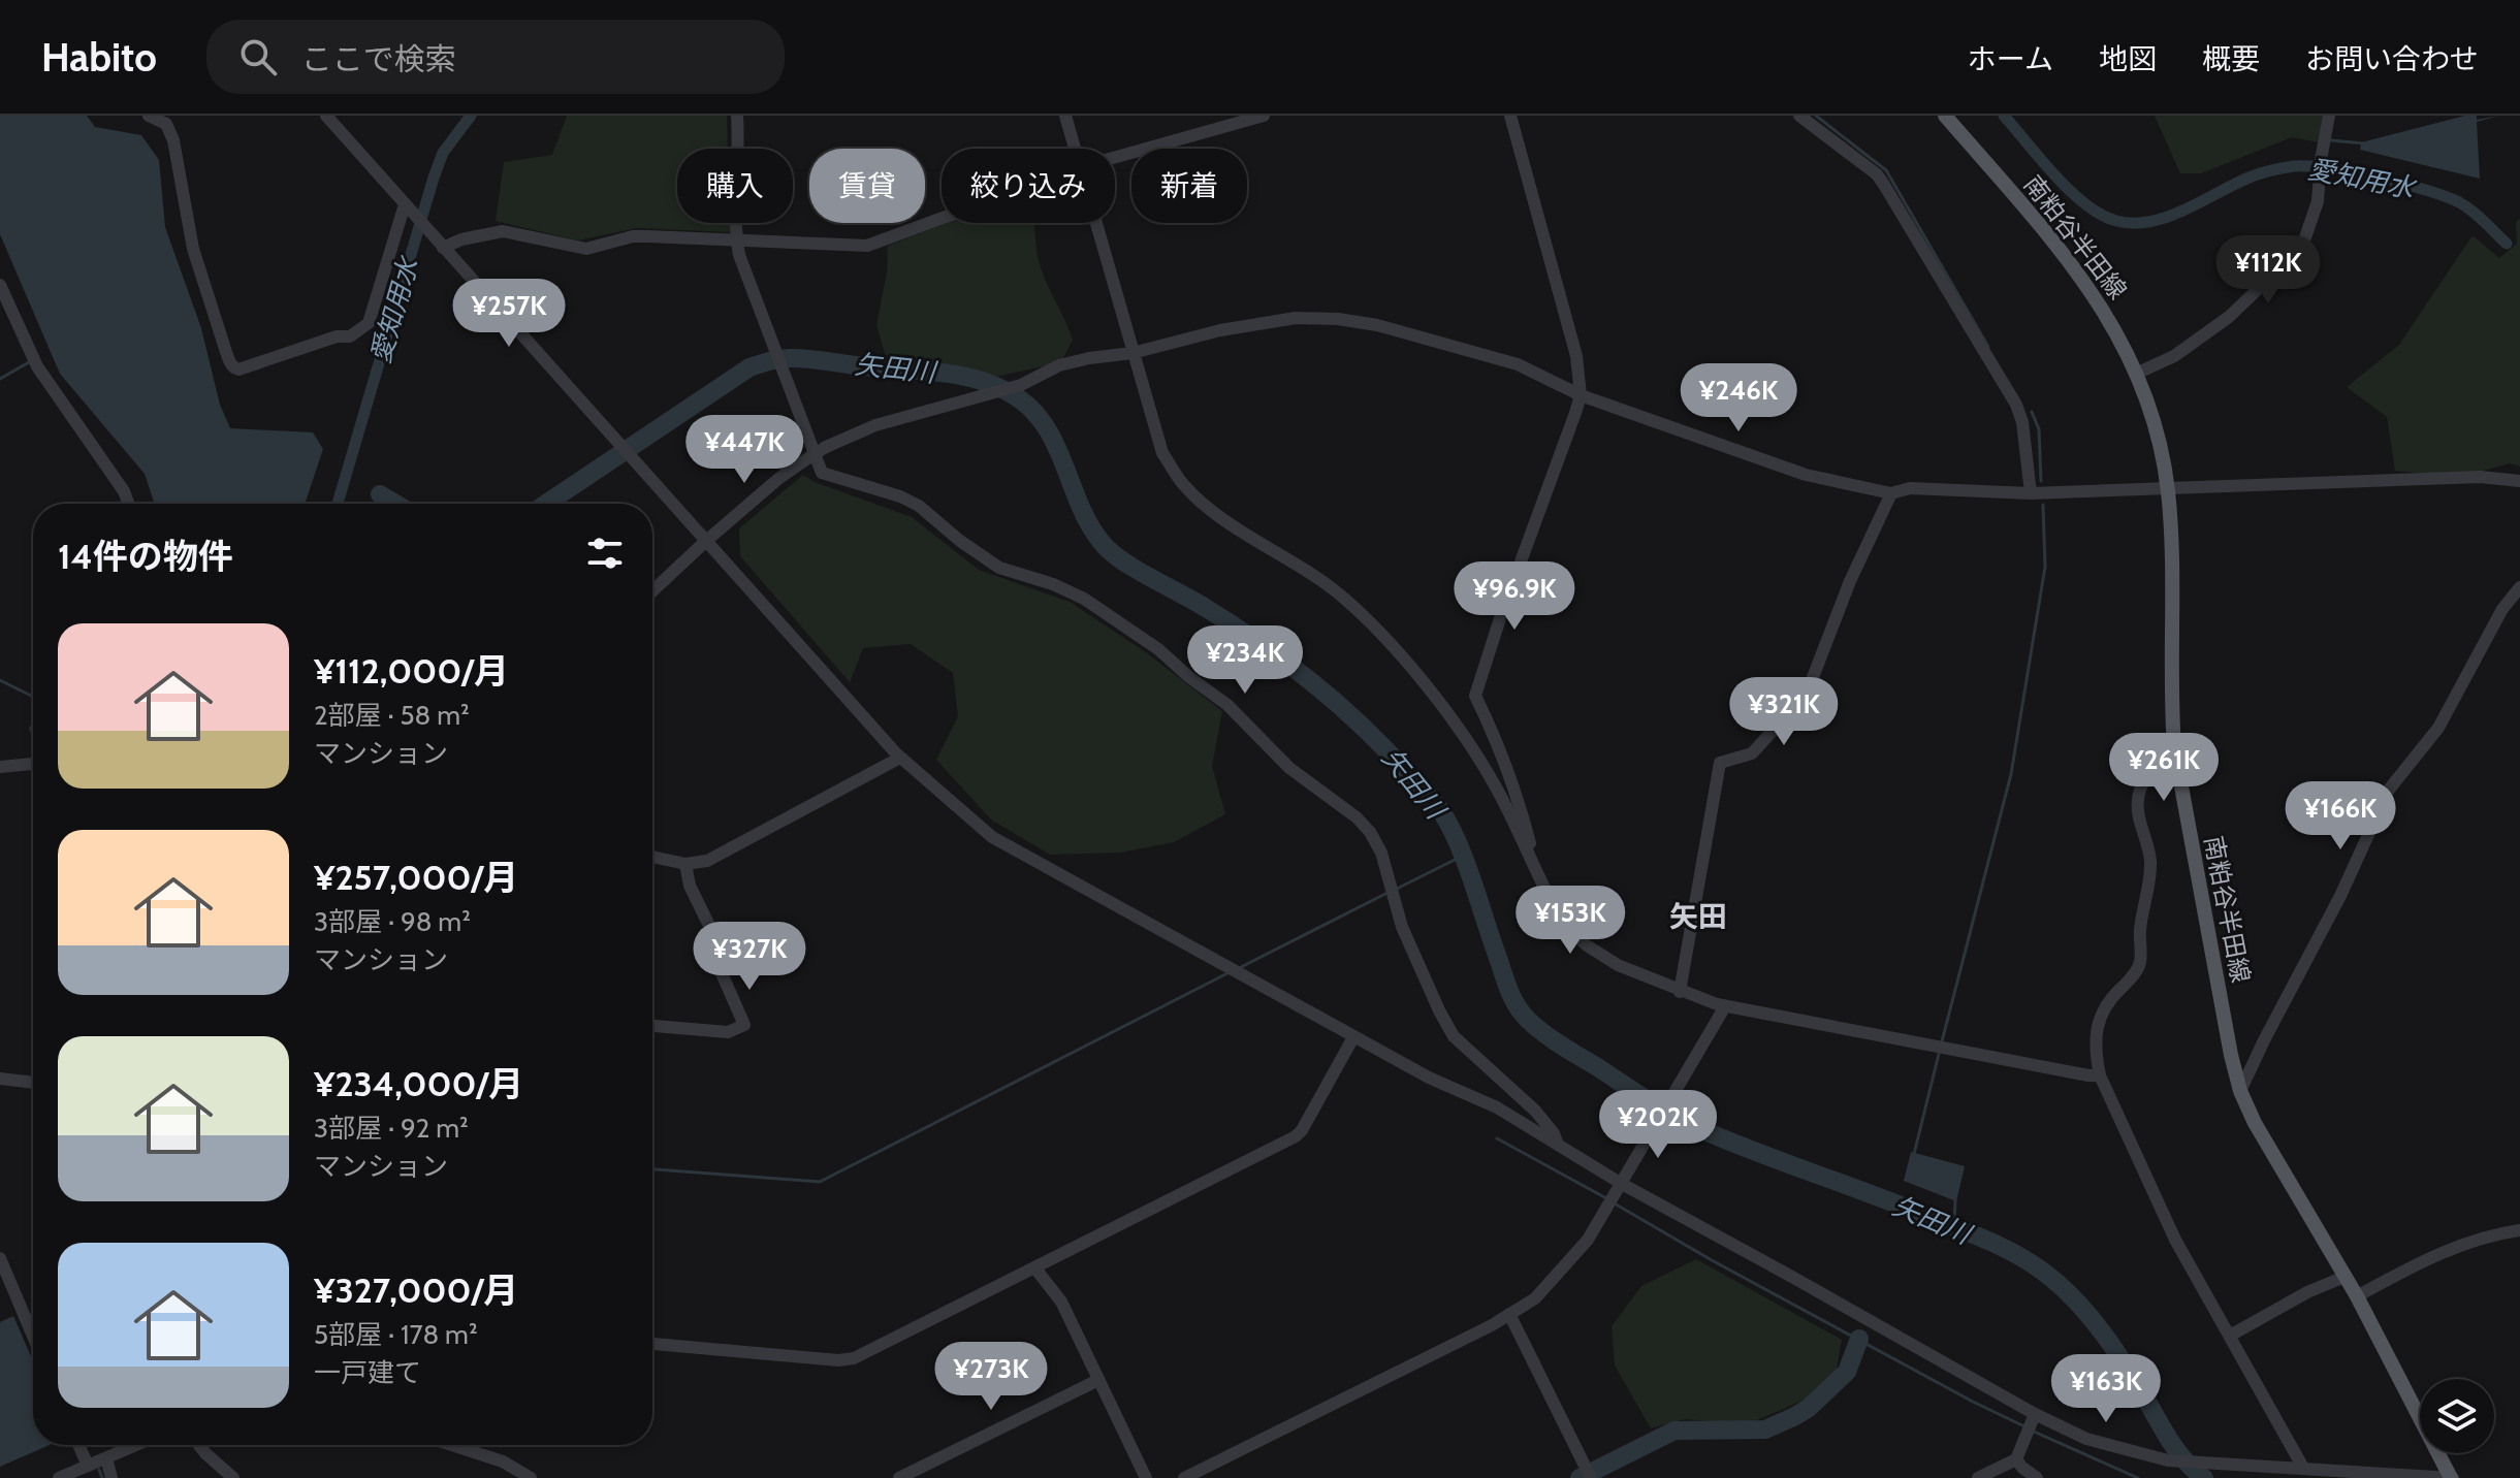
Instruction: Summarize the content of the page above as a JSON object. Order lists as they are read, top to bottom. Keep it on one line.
{"streets":{"main road":["南粕谷半田線"]},"districts":["矢田"],"water":["愛知用水","矢田川"],"page":{"header":"Habito","search":"ここで検索","nav":["ホーム","地図","概要","お問い合わせ"],"chip":["購入","賃貸","絞り込み","新着"],"price":["¥112K","¥257K","¥246K","¥447K","¥96.9K","¥234K","¥321K","¥261K","¥166K","¥153K","¥327K","¥202K","¥273K","¥163K"],"heading":"14件の物件","list":[{"name":"¥112,000/月","note":"2部屋 · 58 m² · マンション"},{"name":"¥257,000/月","note":"3部屋 · 98 m² · マンション"},{"name":"¥234,000/月","note":"3部屋 · 92 m² · マンション"},{"name":"¥327,000/月","note":"5部屋 · 178 m² · 一戸建て"}]}}
